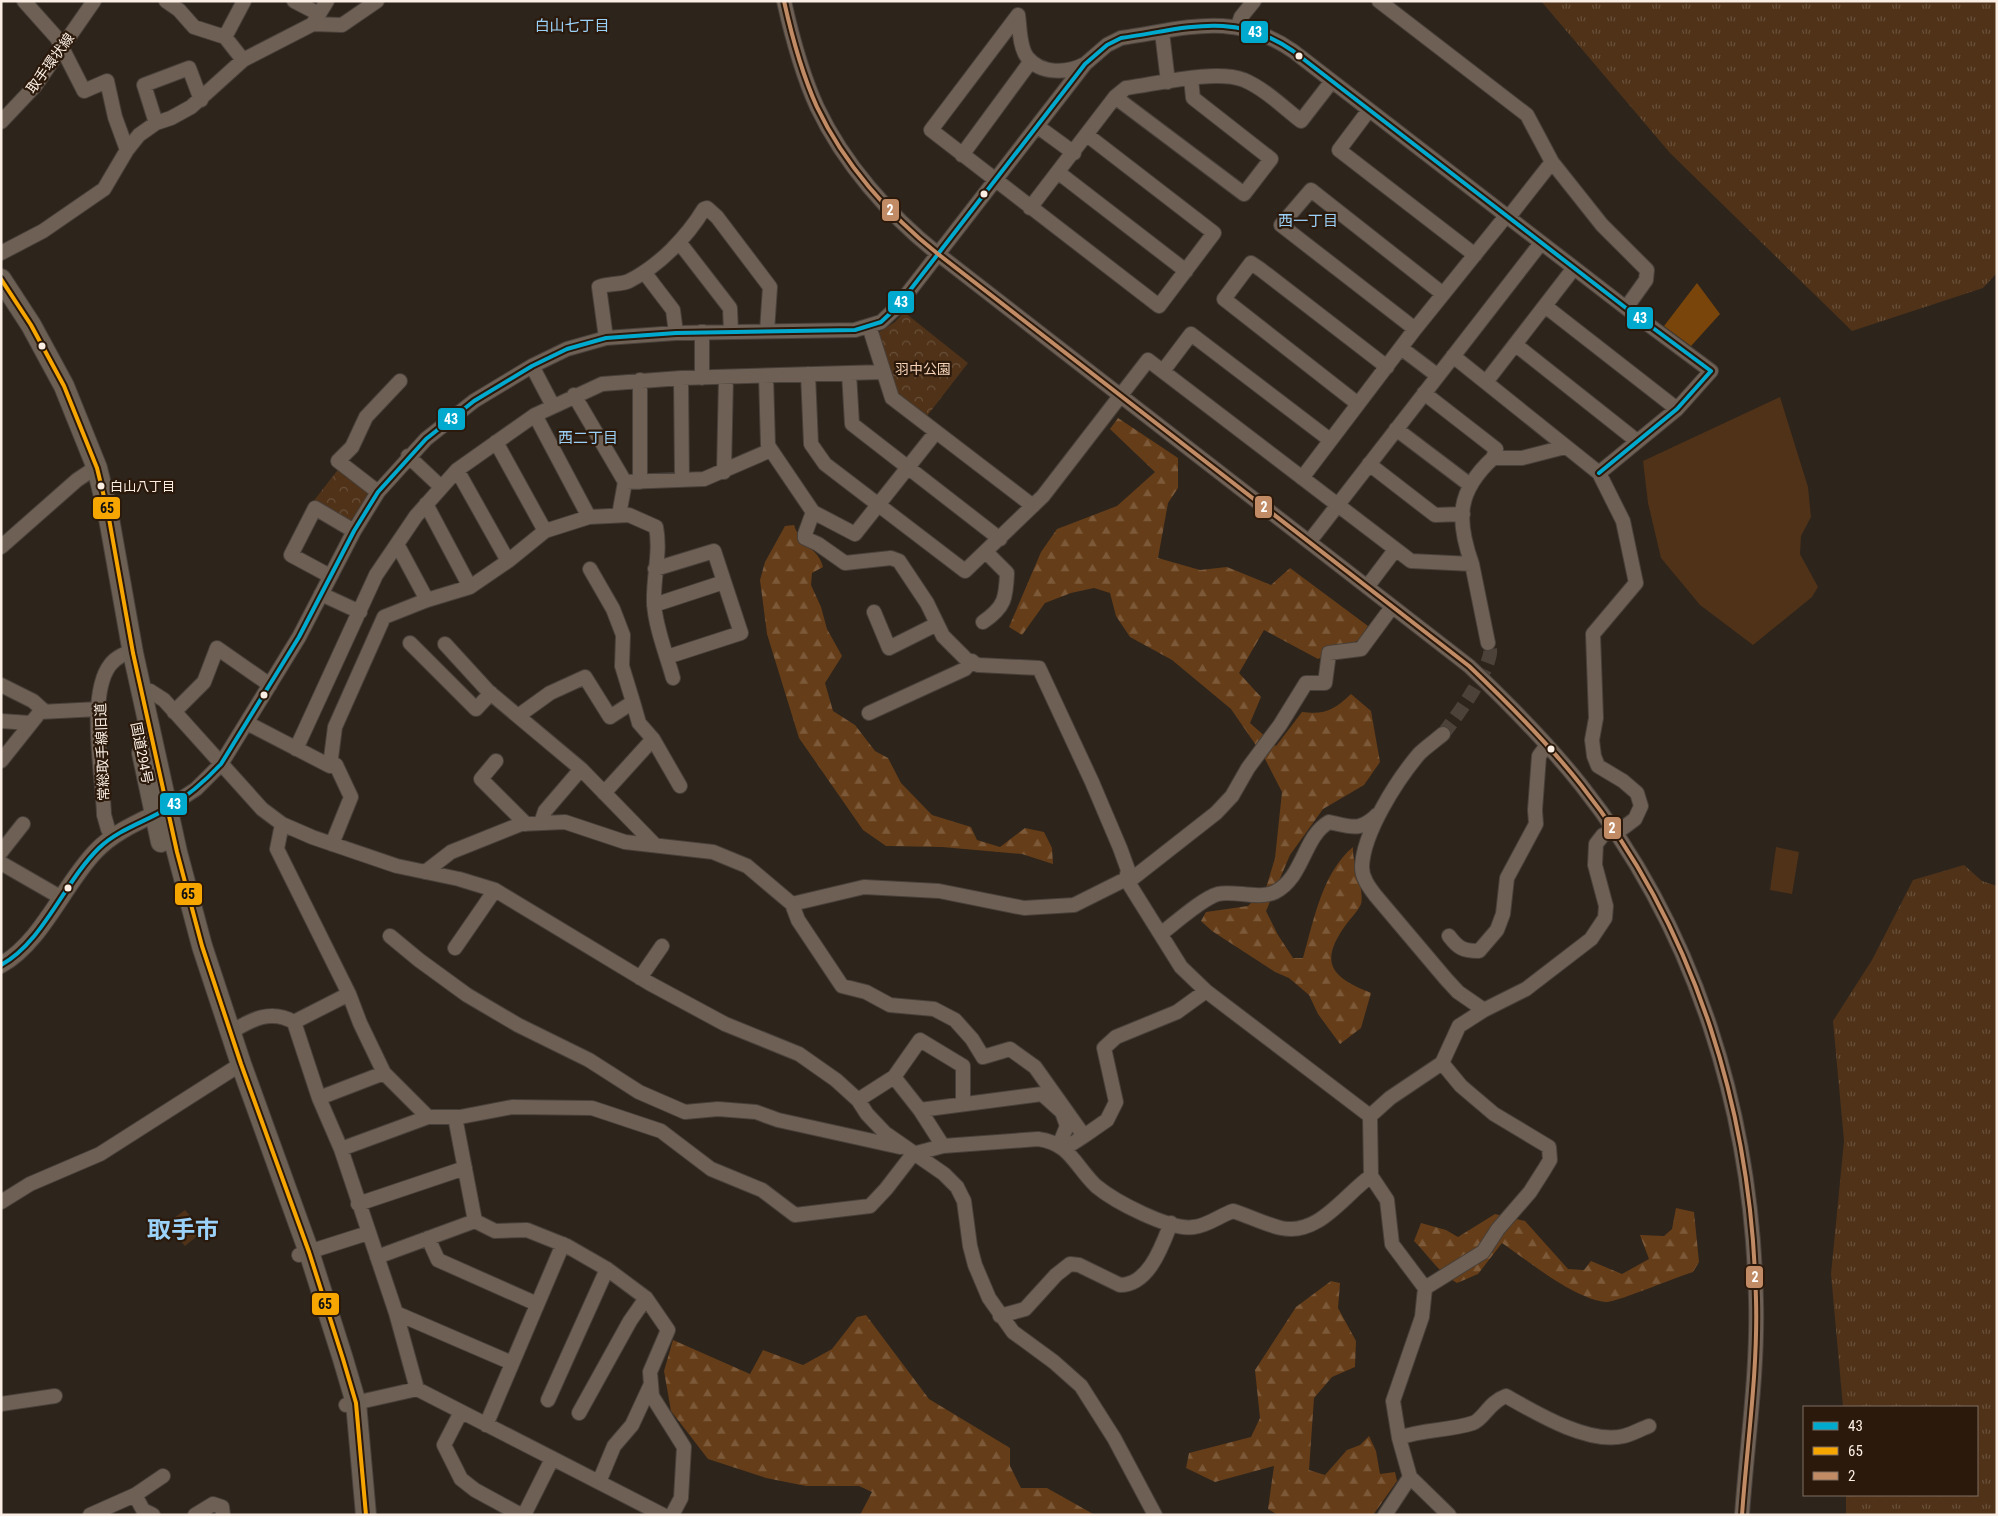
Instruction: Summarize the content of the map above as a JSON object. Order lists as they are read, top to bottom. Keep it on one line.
{"streets":{"highway":["国道294号"],"street":["取手環状線","常総取手線旧道"]},"crossings":[["常総取手線旧道","国道294号"]],"districts":["白山七丁目","西一丁目","西二丁目","取手市"],"parks":["羽中公園"],"places":["白山八丁目"],"lines":["transit line 2","transit line 43","transit line 65"],"legend":["43","65","2"]}
